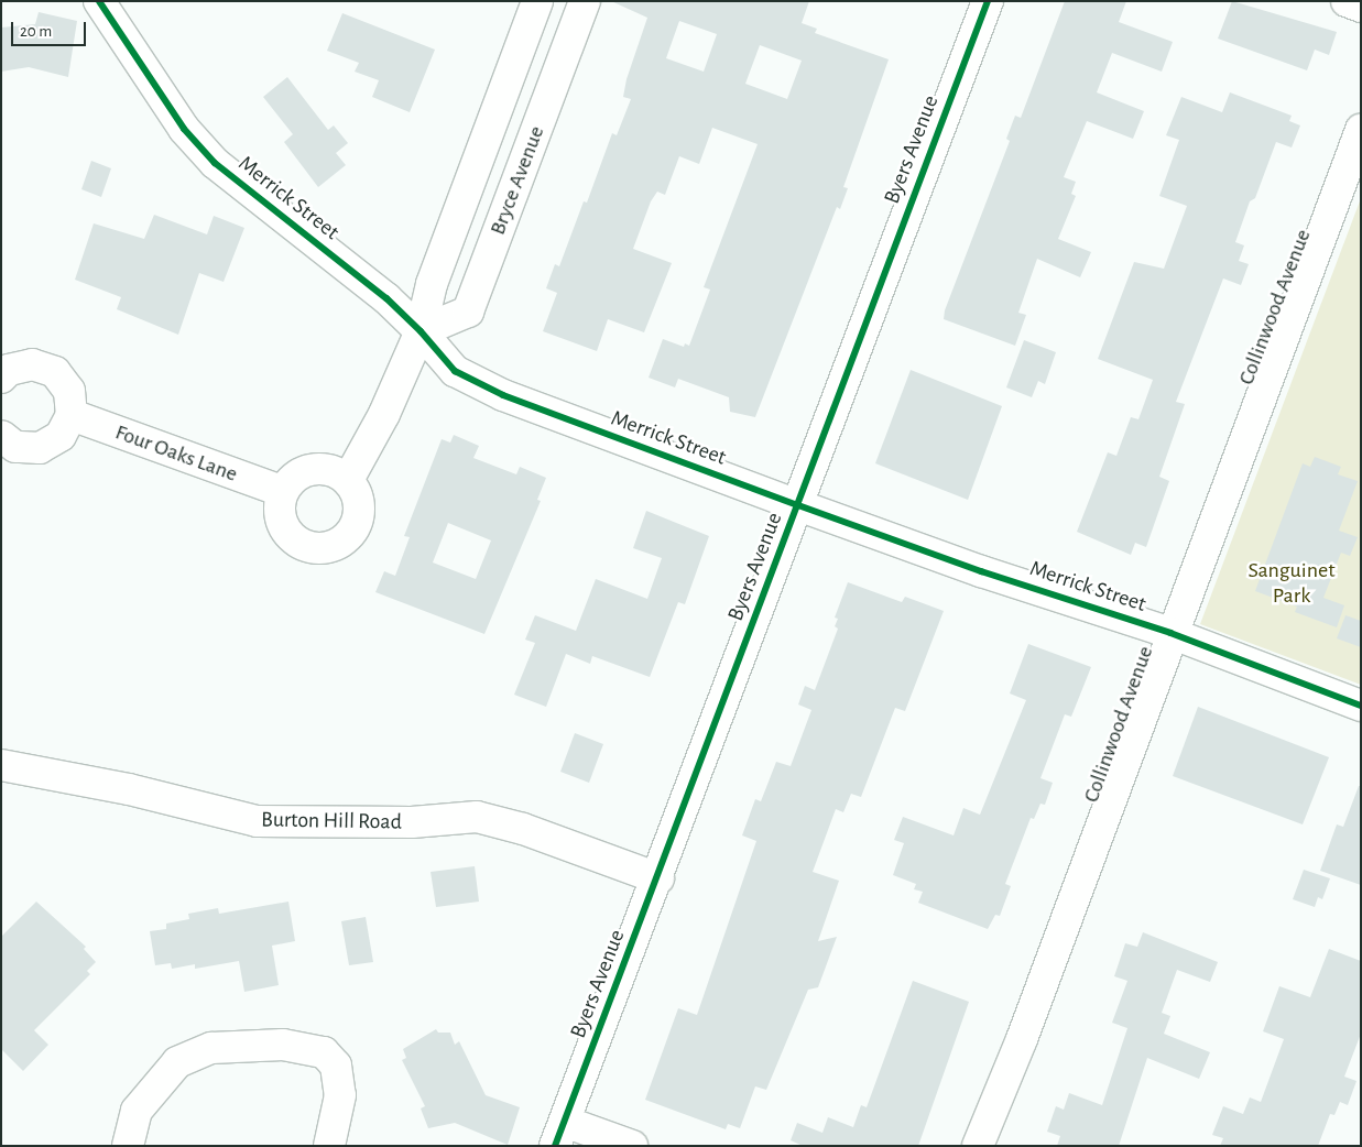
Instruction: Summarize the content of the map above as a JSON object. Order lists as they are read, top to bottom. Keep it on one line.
{"streets":{"street":["Byers Avenue","Bryce Avenue","Merrick Street","Collinwood Avenue","Four Oaks Lane","Burton Hill Road"]},"crossings":[["Byers Avenue","Merrick Street"],["Byers Avenue","Burton Hill Road"],["Bryce Avenue","Merrick Street"],["Bryce Avenue","Four Oaks Lane"],["Merrick Street","Collinwood Avenue"]],"parks":["Sanguinet Park"],"scale_bar":"20 m"}
